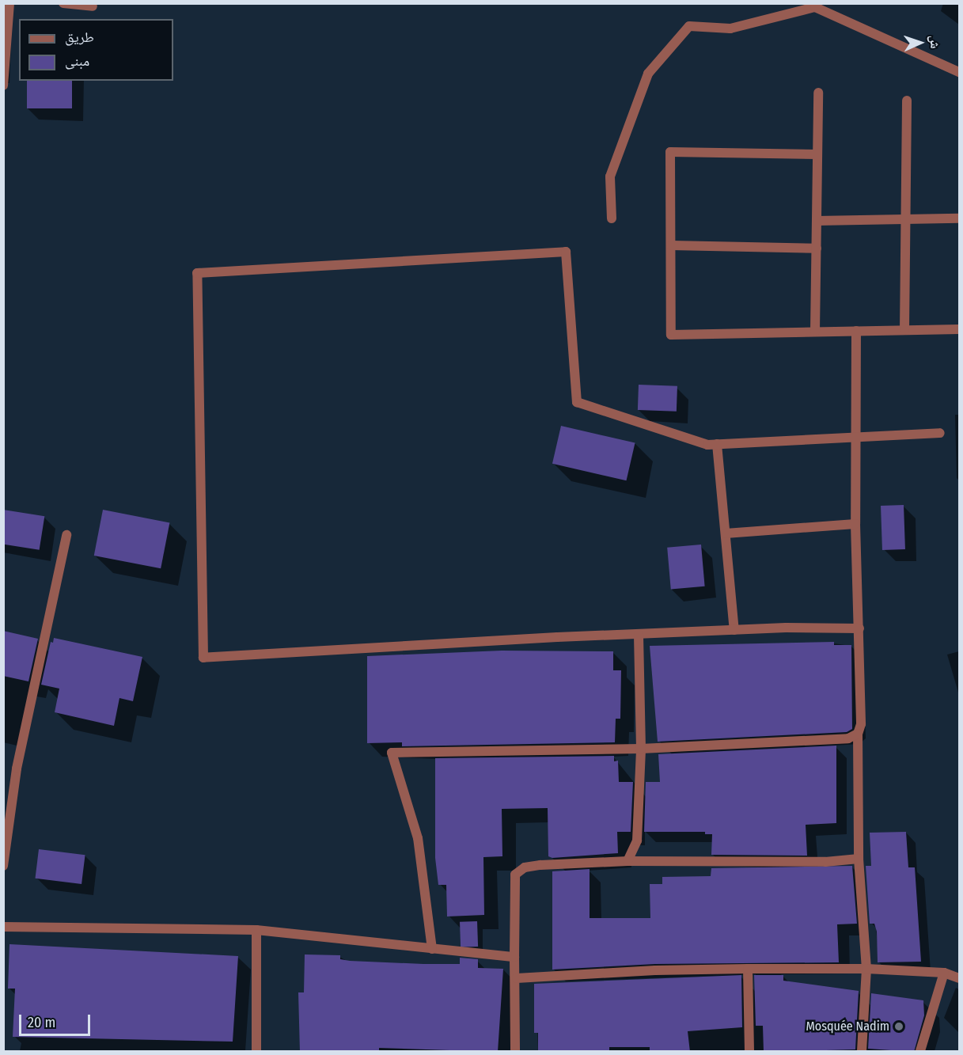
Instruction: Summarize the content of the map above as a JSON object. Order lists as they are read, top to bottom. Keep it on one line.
{"places":["Mosquée Nadim"],"legend":["طريق","مبنى"],"scale_bar":"20 m","north":"right"}
